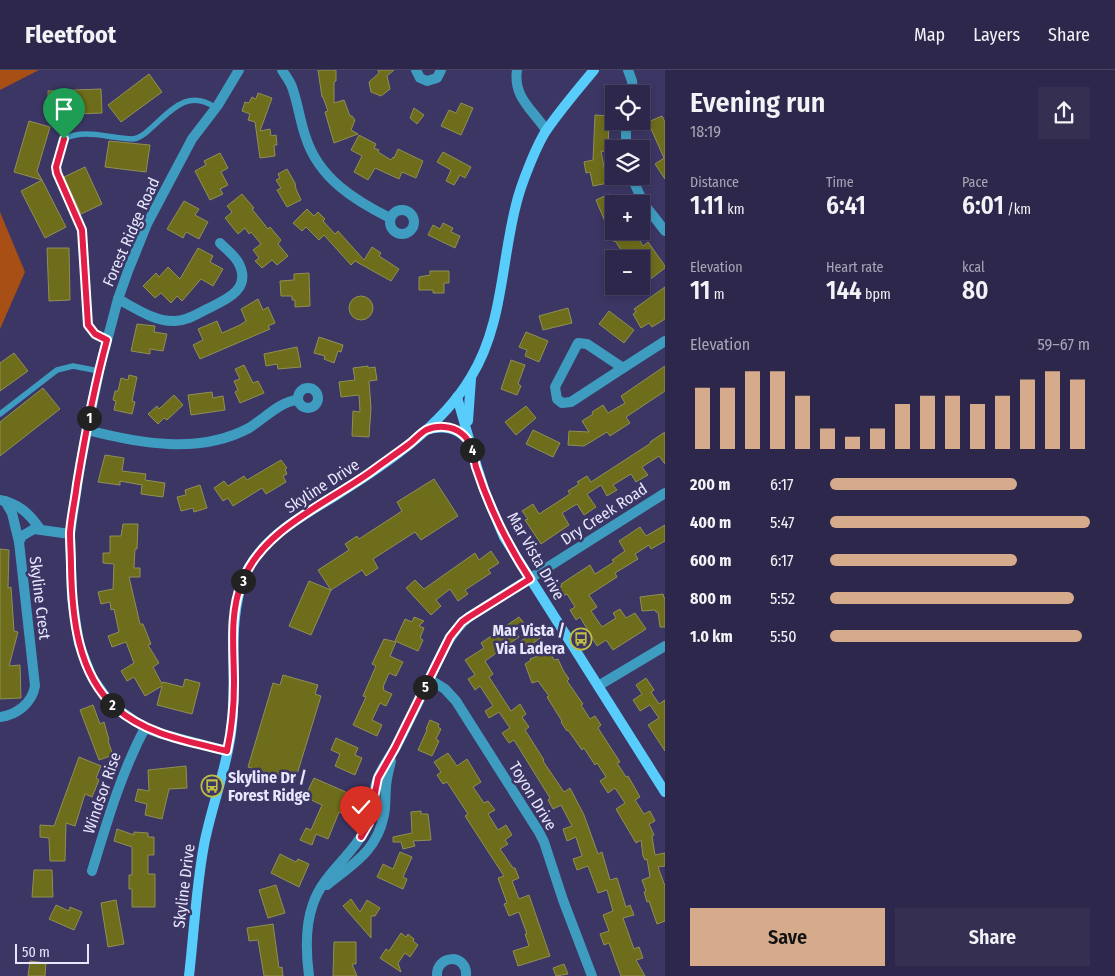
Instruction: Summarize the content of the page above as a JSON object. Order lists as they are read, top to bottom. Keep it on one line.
{"streets":{"street":["Forest Ridge Road","Skyline Drive","Dry Creek Road","Mar Vista Drive","Skyline Crest","Windsor Rise","Toyon Drive"]},"crossings":[["Forest Ridge Road","Skyline Drive"],["Forest Ridge Road","Windsor Rise"],["Skyline Drive","Mar Vista Drive"],["Dry Creek Road","Mar Vista Drive"],["Dry Creek Road","Toyon Drive"]],"places":{"bus stop":["Mar Vista / Via Ladera","Skyline Dr / Forest Ridge"]},"scale_bar":"50 m","page":{"header":"Fleetfoot","nav":["Map","Layers","Share"],"heading":["Evening run","18:19"],"map_buttons":["+","−"],"stats":[["Distance","1.11 km"],["Time","6:41"],["Pace","6:01 /km"],["Elevation","11 m"],["Heart rate","144 bpm"],["kcal","80"]],"chart":["Elevation","59–67 m"],"pins":["1","4","3","5","2"],"list":[{"name":"200 m","note":"6:17"},{"name":"400 m","note":"5:47"},{"name":"600 m","note":"6:17"},{"name":"800 m","note":"5:52"},{"name":"1.0 km","note":"5:50"}],"buttons":["Save","Share"],"scale":"50 m"}}
